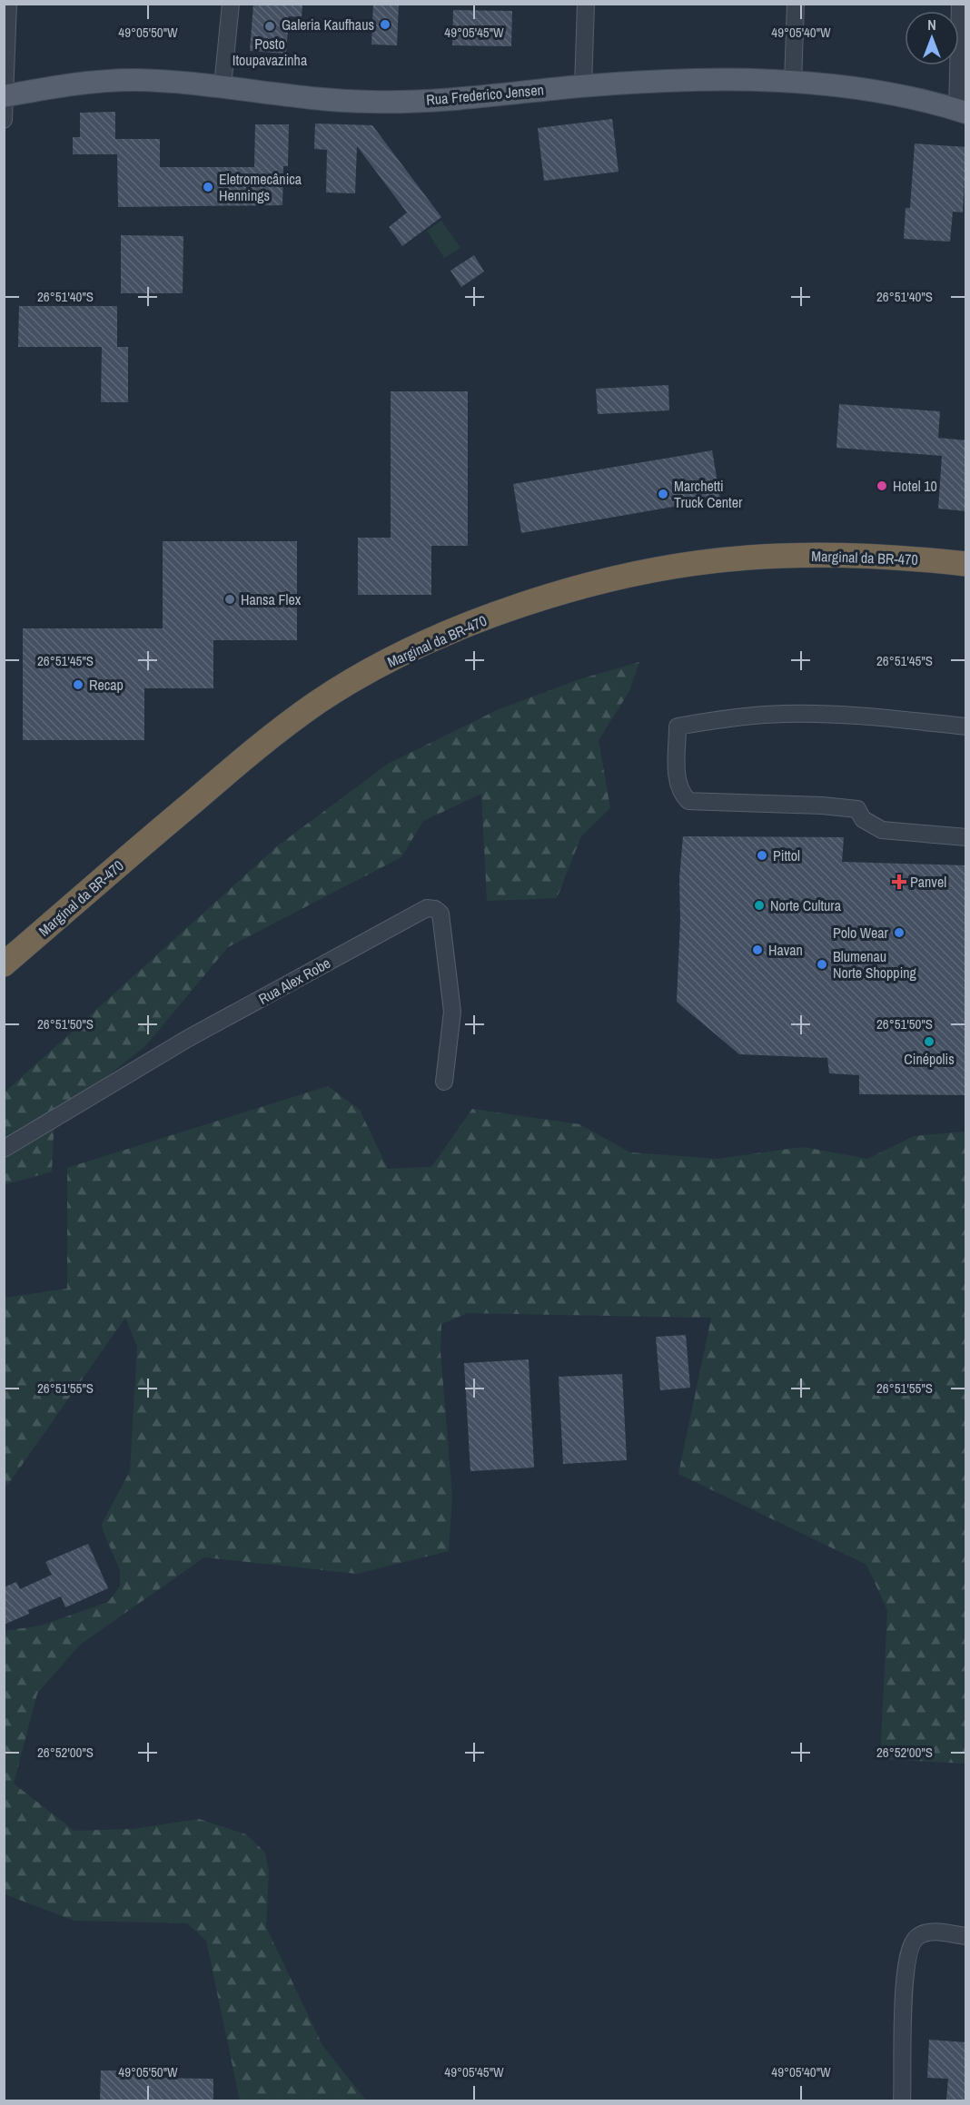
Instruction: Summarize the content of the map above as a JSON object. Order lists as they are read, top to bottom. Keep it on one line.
{"streets":{"highway":["Marginal da BR-470"],"main road":["Rua Frederico Jensen"],"street":["Rua Alex Robe"]},"places":{"other":["Galeria Kaufhaus","Posto Itoupavazinha","Eletromecânica Hennings","Hotel 10","Marchetti Truck Center","Hansa Flex","Recap","Pittol","Norte Cultura","Polo Wear","Havan","Blumenau Norte Shopping","Cinépolis"],"health":["Panvel"]},"north":"top","coordinates":["49°05'50\"W","49°05'45\"W","49°05'40\"W","26°51'40\"S","26°51'45\"S","26°51'50\"S","26°51'55\"S","26°52'00\"S"]}
